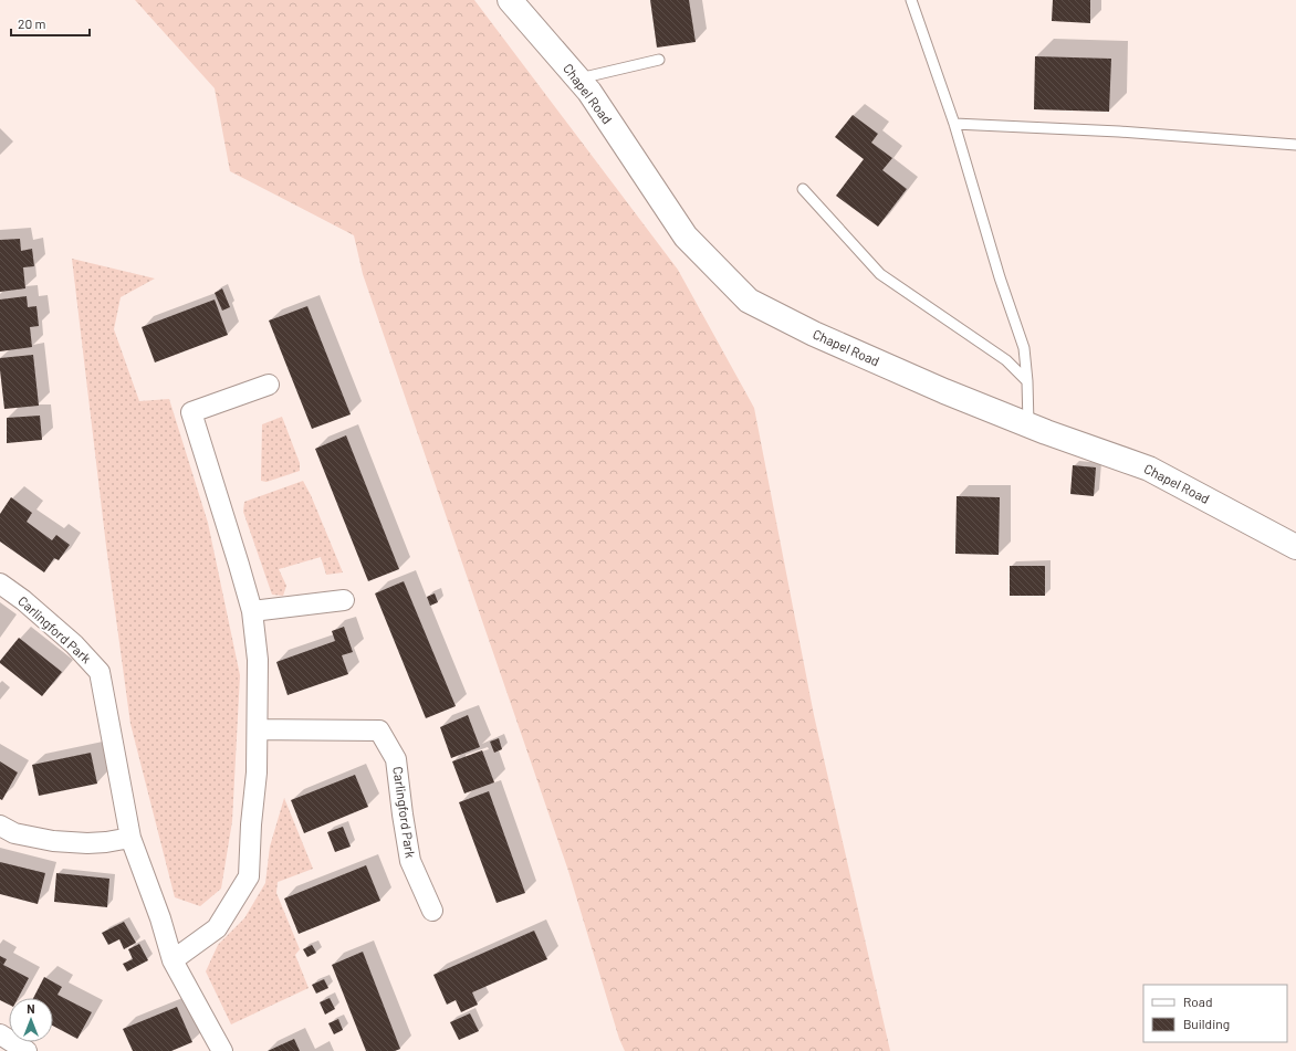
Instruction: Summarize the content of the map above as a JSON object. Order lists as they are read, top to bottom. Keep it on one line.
{"streets":{"street":["Chapel Road","Carlingford Park"]},"legend":["Road","Building"],"scale_bar":"20 m","north":"top"}
